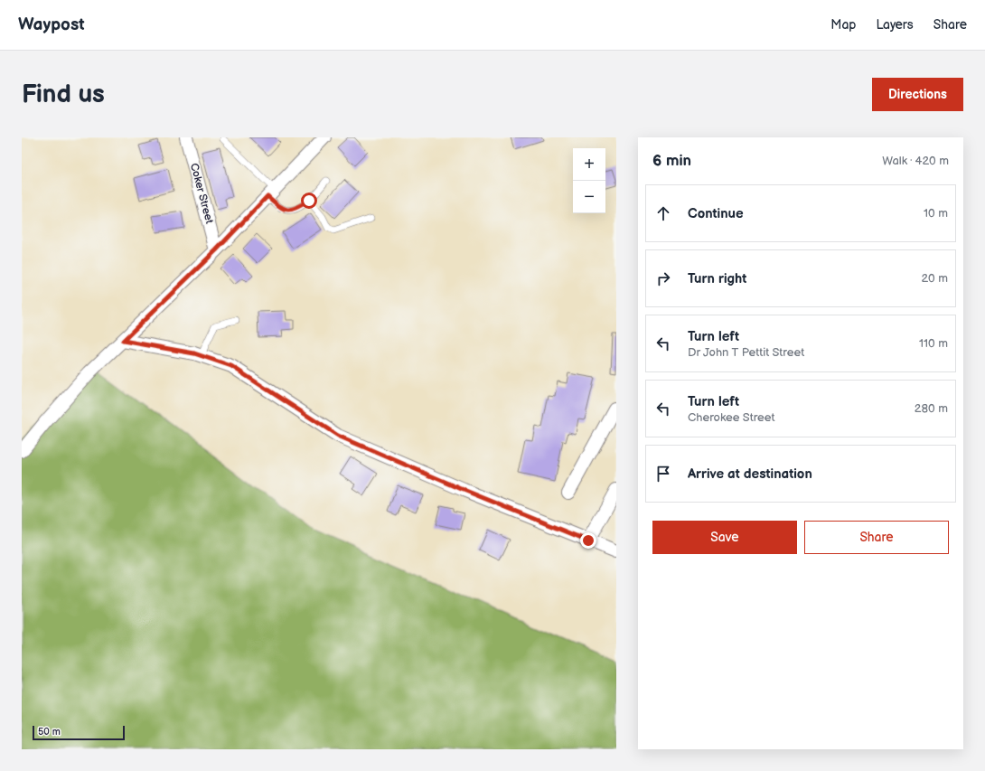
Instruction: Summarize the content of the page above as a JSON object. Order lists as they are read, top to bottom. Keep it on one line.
{"streets":{"street":["Coker Street"]},"scale_bar":"50 m","page":{"header":"Waypost","nav":["Map","Layers","Share"],"buttons":["Directions",["Save","Share"]],"title":"Find us","heading":["6 min","Walk · 420 m"],"map_buttons":["+","−"],"list":[["Continue","10 m"],["Turn right","20 m"],["Turn left","Dr John T Pettit Street","110 m"],["Turn left","Cherokee Street","280 m"],"Arrive at destination"],"scale":"50 m"}}
